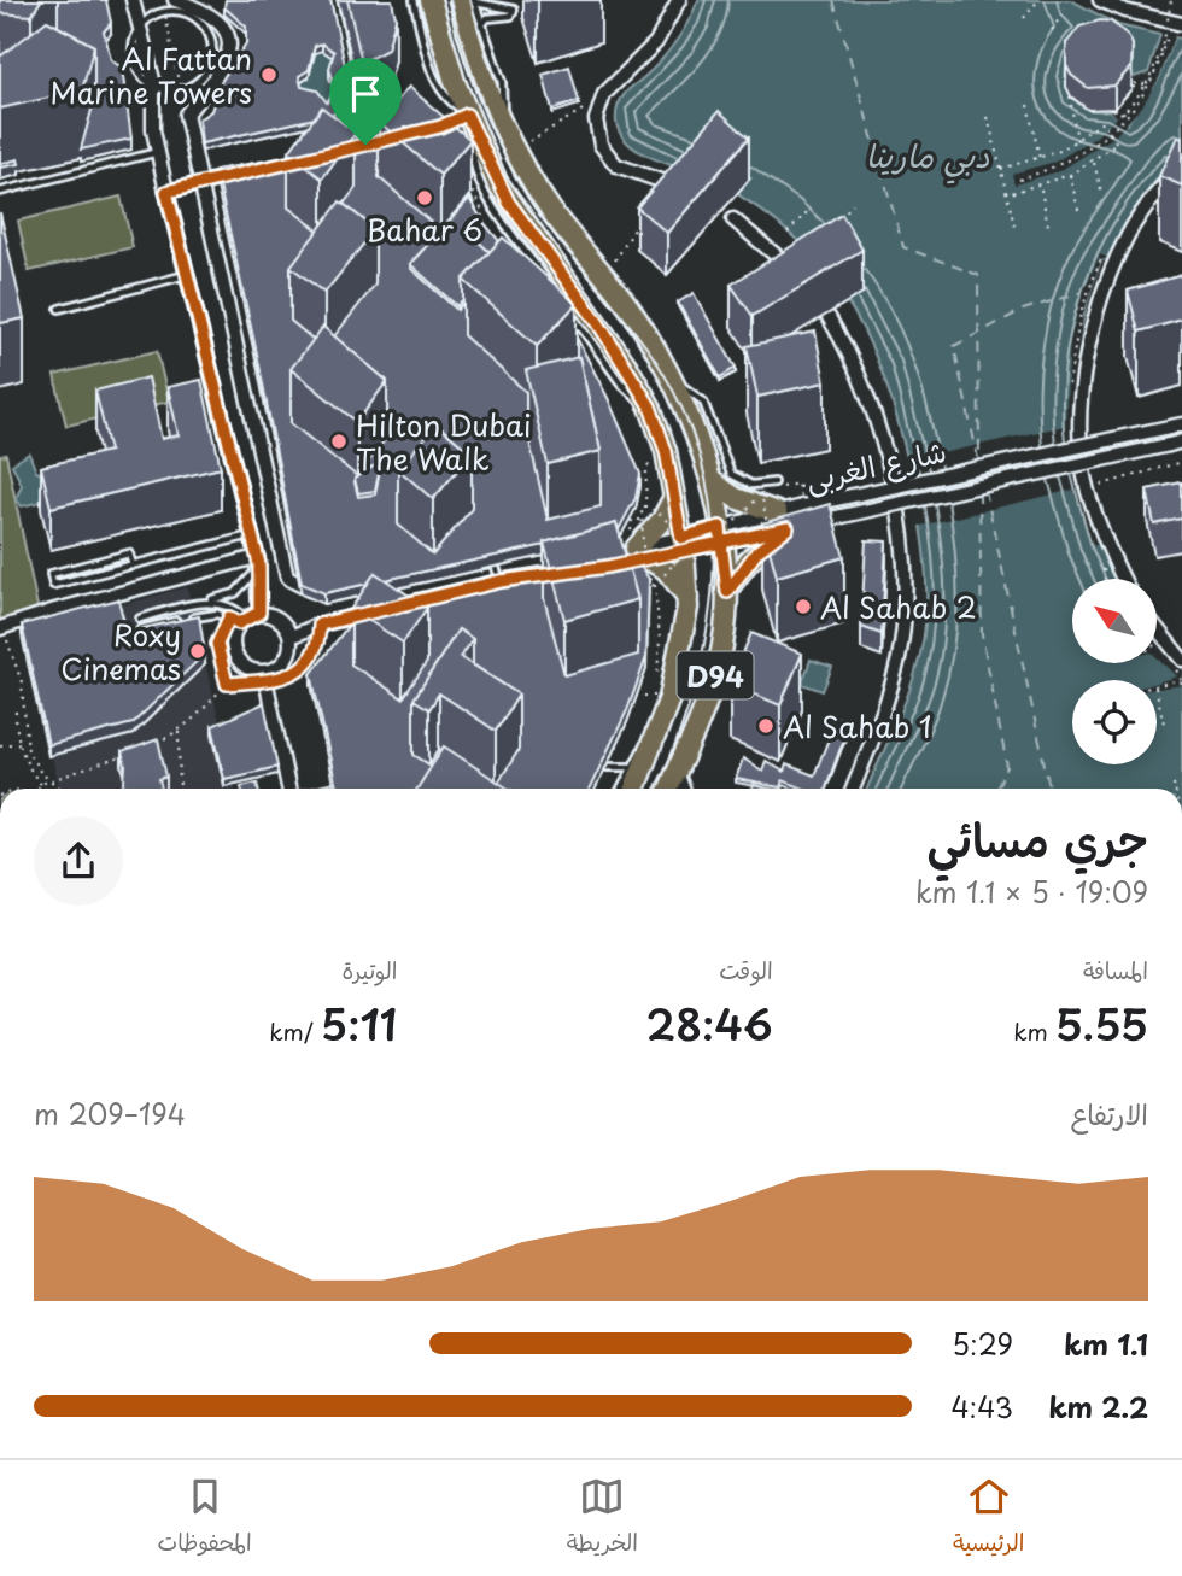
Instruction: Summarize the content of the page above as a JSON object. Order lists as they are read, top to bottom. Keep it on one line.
{"streets":{"main road":["D94"],"street":["شارع الغربى"]},"crossings":[["شارع الغربى","D94"]],"water":["دبي مارينا"],"places":["Al Fattan Marine Towers","Bahar 6","Hilton Dubai The Walk","Al Sahab 2","Roxy Cinemas","Al Sahab 1"],"north":"top left","page":{"heading":["جري مسائي","19:09 · 5 × 1.1 km"],"stats":[["المسافة","5.55 km"],["الوقت","28:46"],["الوتيرة","5:11 /km"]],"chart":["الارتفاع","194–209 m"],"list":[{"name":"1.1 km","note":"5:29"},{"name":"2.2 km","note":"4:43"}],"tabs":["الرئيسية","الخريطة","المحفوظات"]}}
